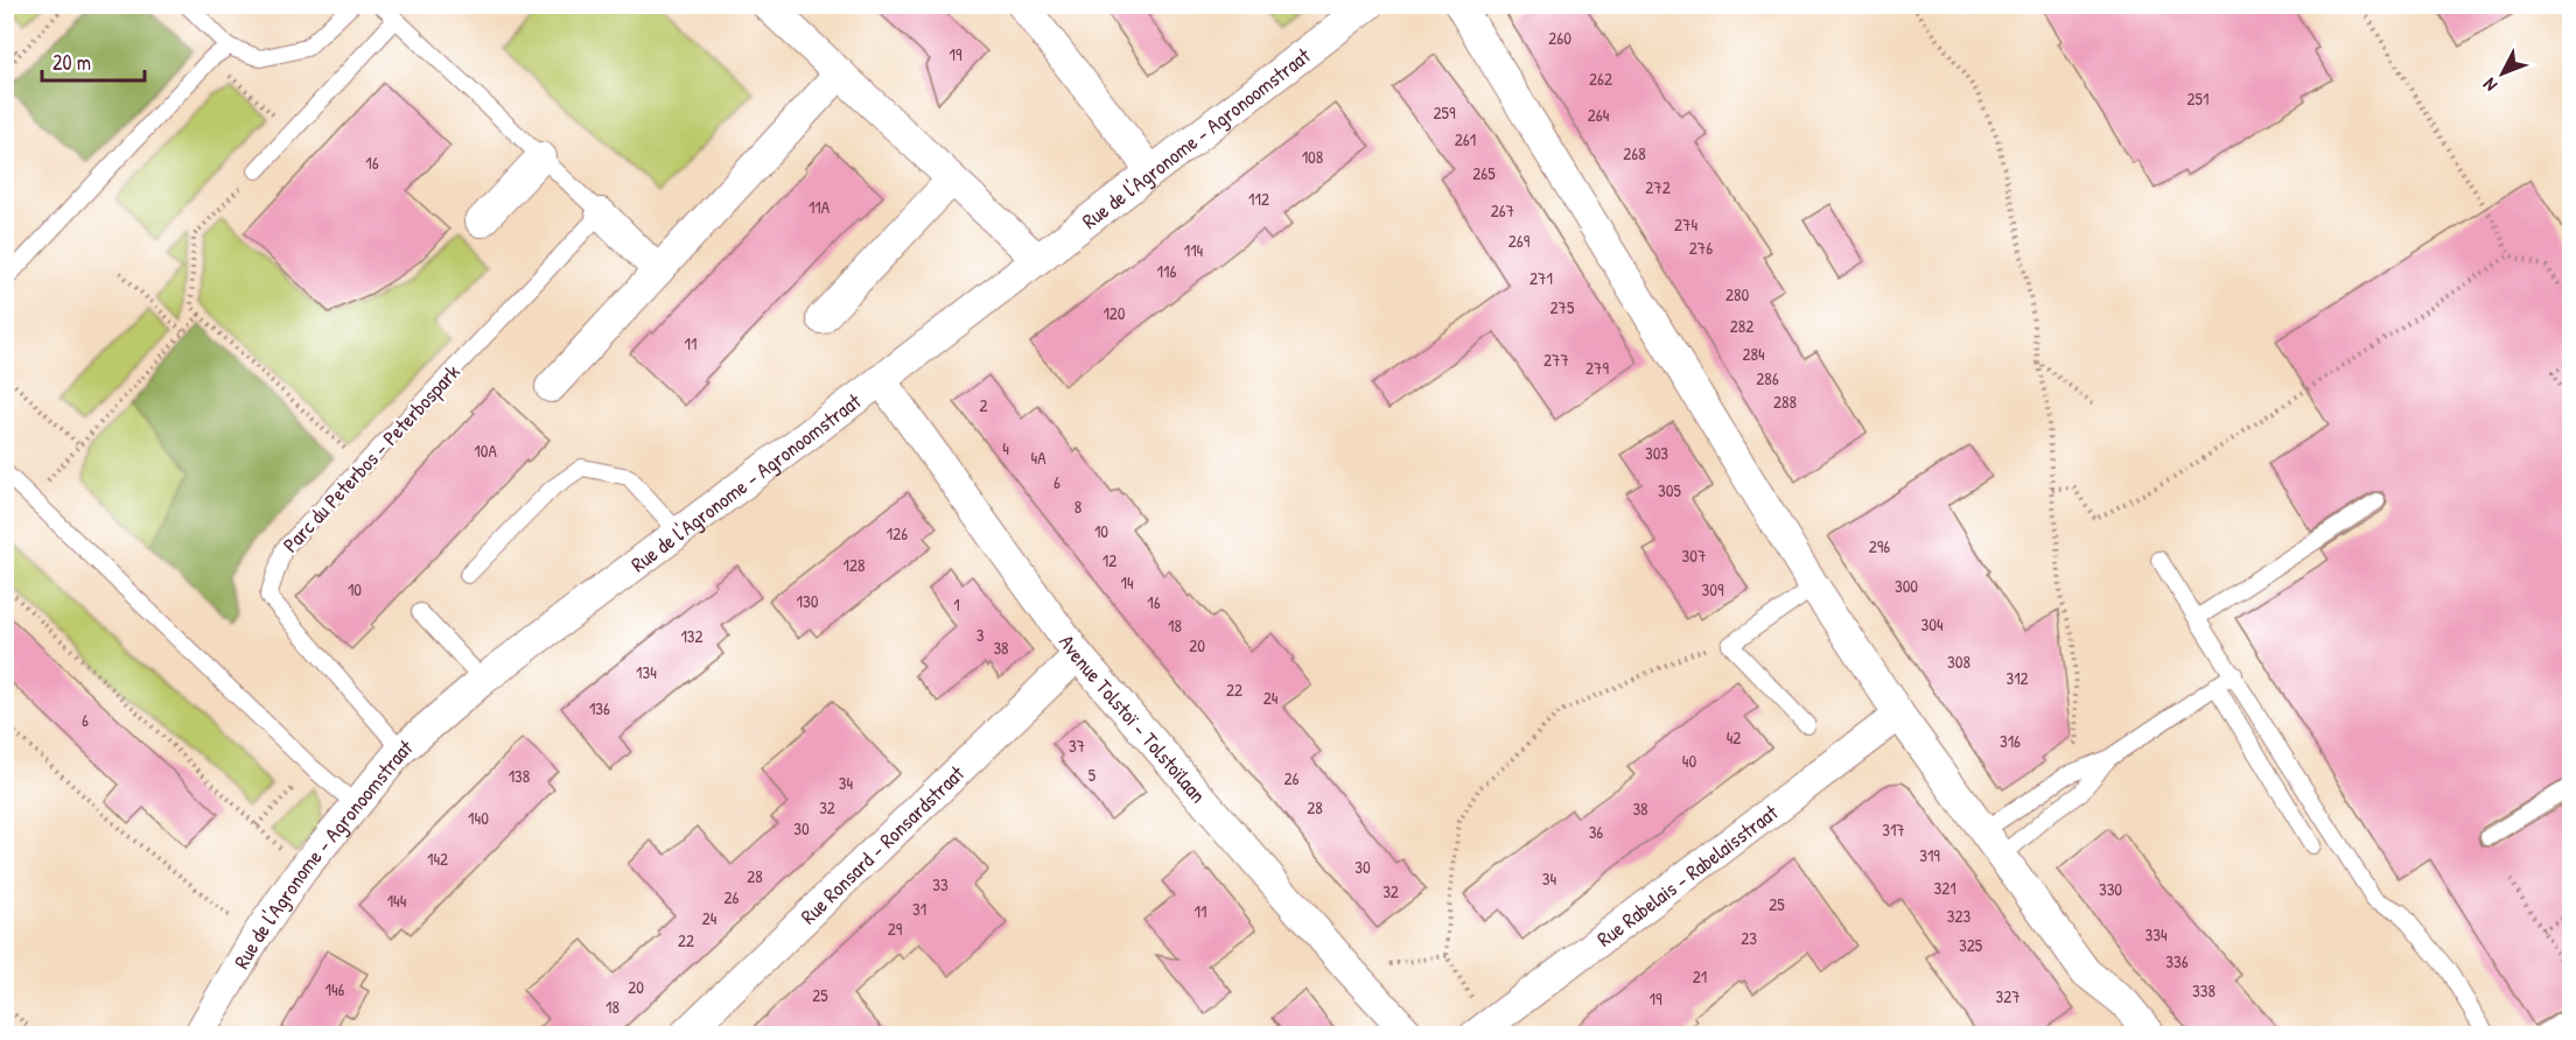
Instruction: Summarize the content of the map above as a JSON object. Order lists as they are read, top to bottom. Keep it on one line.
{"streets":{"street":["Rue de l'Agronome - Agronoomstraat","Avenue Tolstoï - Tolstoïlaan","Rue Ronsard - Ronsardstraat","Rue Rabelais - Rabelaisstraat"],"lane":["Parc du Peterbos - Peterbospark"]},"crossings":[["Rue de l'Agronome - Agronoomstraat","Parc du Peterbos - Peterbospark"],["Rue de l'Agronome - Agronoomstraat","Avenue Tolstoï - Tolstoïlaan"],["Avenue Tolstoï - Tolstoïlaan","Rue Ronsard - Ronsardstraat"]],"house_numbers":["260","19","262","251","259","264","261","268","108","16","265","272","112","11A","267","274","269","276","114","116","271","280","275","120","282","11","284","277","279","286","288","2","4","10A","303","4A","6","305","8","10","126","296","307","12","128","14","300","10","309","130","16","1","304","18","3","132","20","38","308","134","312","22","24","136","6","42","316","37","40","5","138","26","34","32","28","38","140","30","317","36","319","142","30","28","34","33","321","330","32","26","144","25","31","11","323","24","29","334","23","22","325","336","21","20","146","338","25","327","19","18"],"scale_bar":"20 m","north":"bottom left"}
